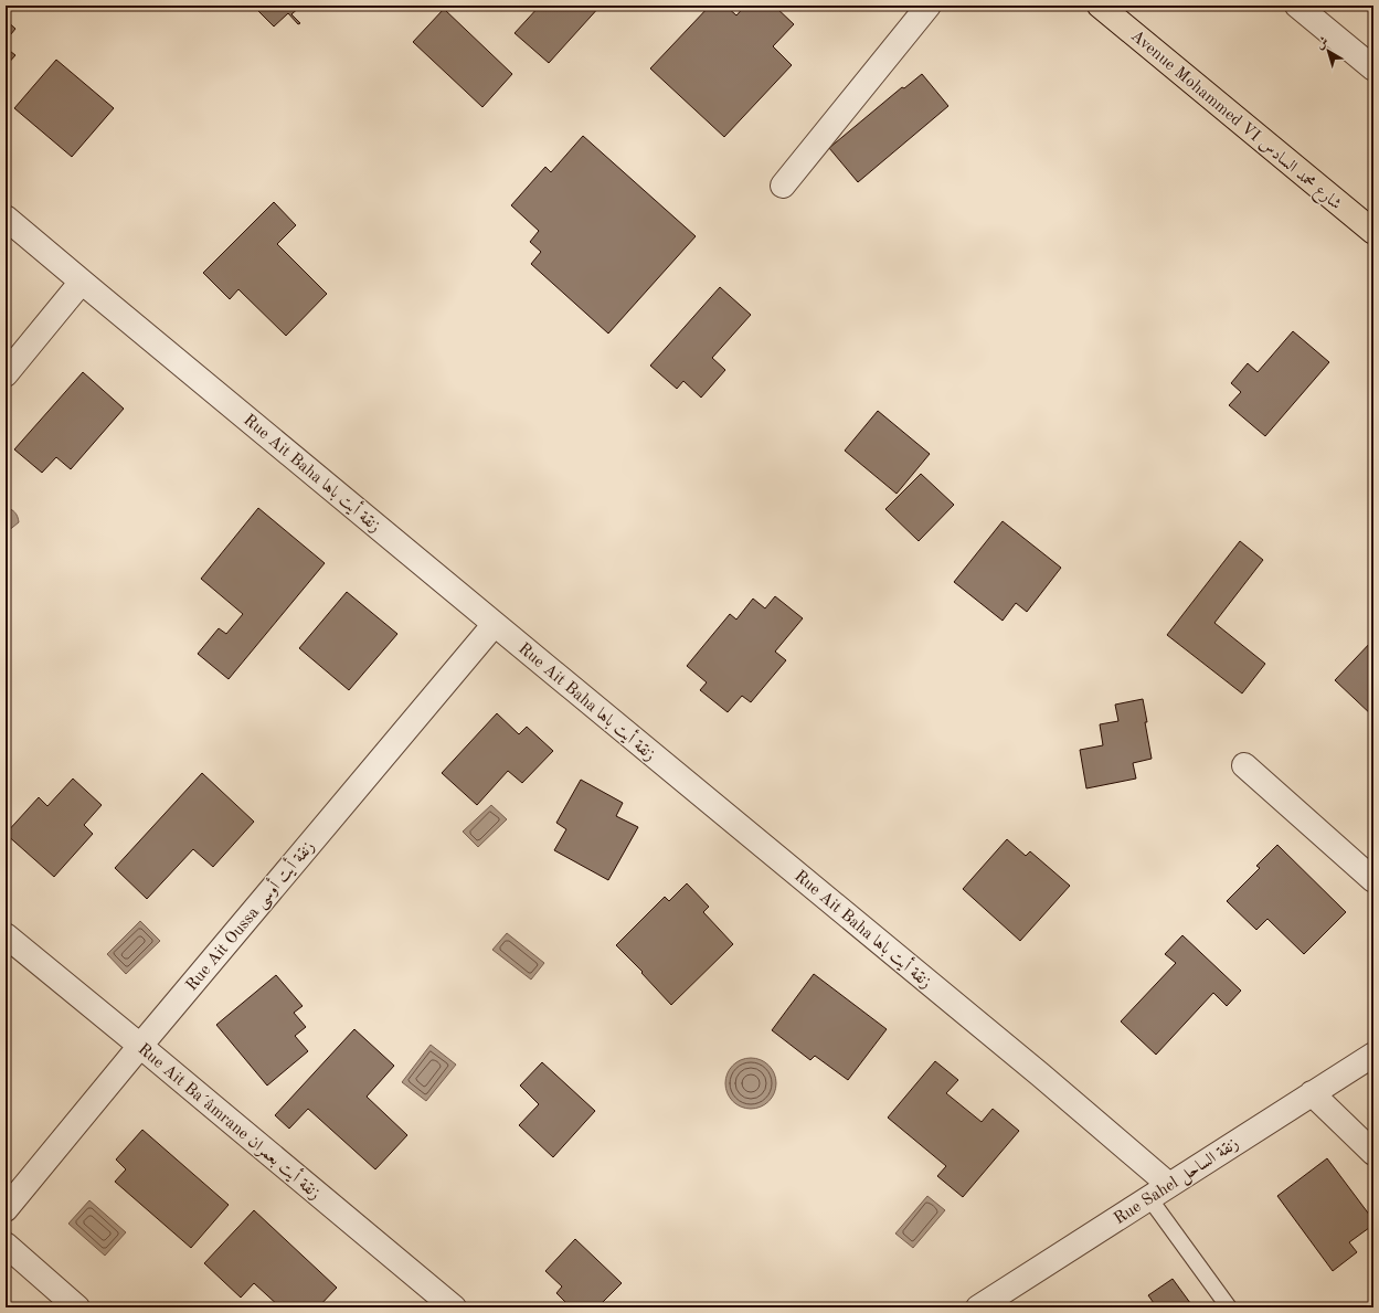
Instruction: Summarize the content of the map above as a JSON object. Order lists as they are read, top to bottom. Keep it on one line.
{"streets":{"main road":["Avenue Mohammed VI شارع محمد السادس"],"street":["Rue Ait Baha زنقة أيت باها","Rue Ait Oussa زنقة أيت أوسى","Rue Ait Ba´âmrane زنقة أيت بعمران","Rue Sahel زنقة الساحل"]},"crossings":[["Rue Ait Baha زنقة أيت باها","Rue Ait Oussa زنقة أيت أوسى"],["Rue Ait Baha زنقة أيت باها","Rue Sahel زنقة الساحل"],["Rue Ait Oussa زنقة أيت أوسى","Rue Ait Ba´âmrane زنقة أيت بعمران"]],"north":"top left"}
